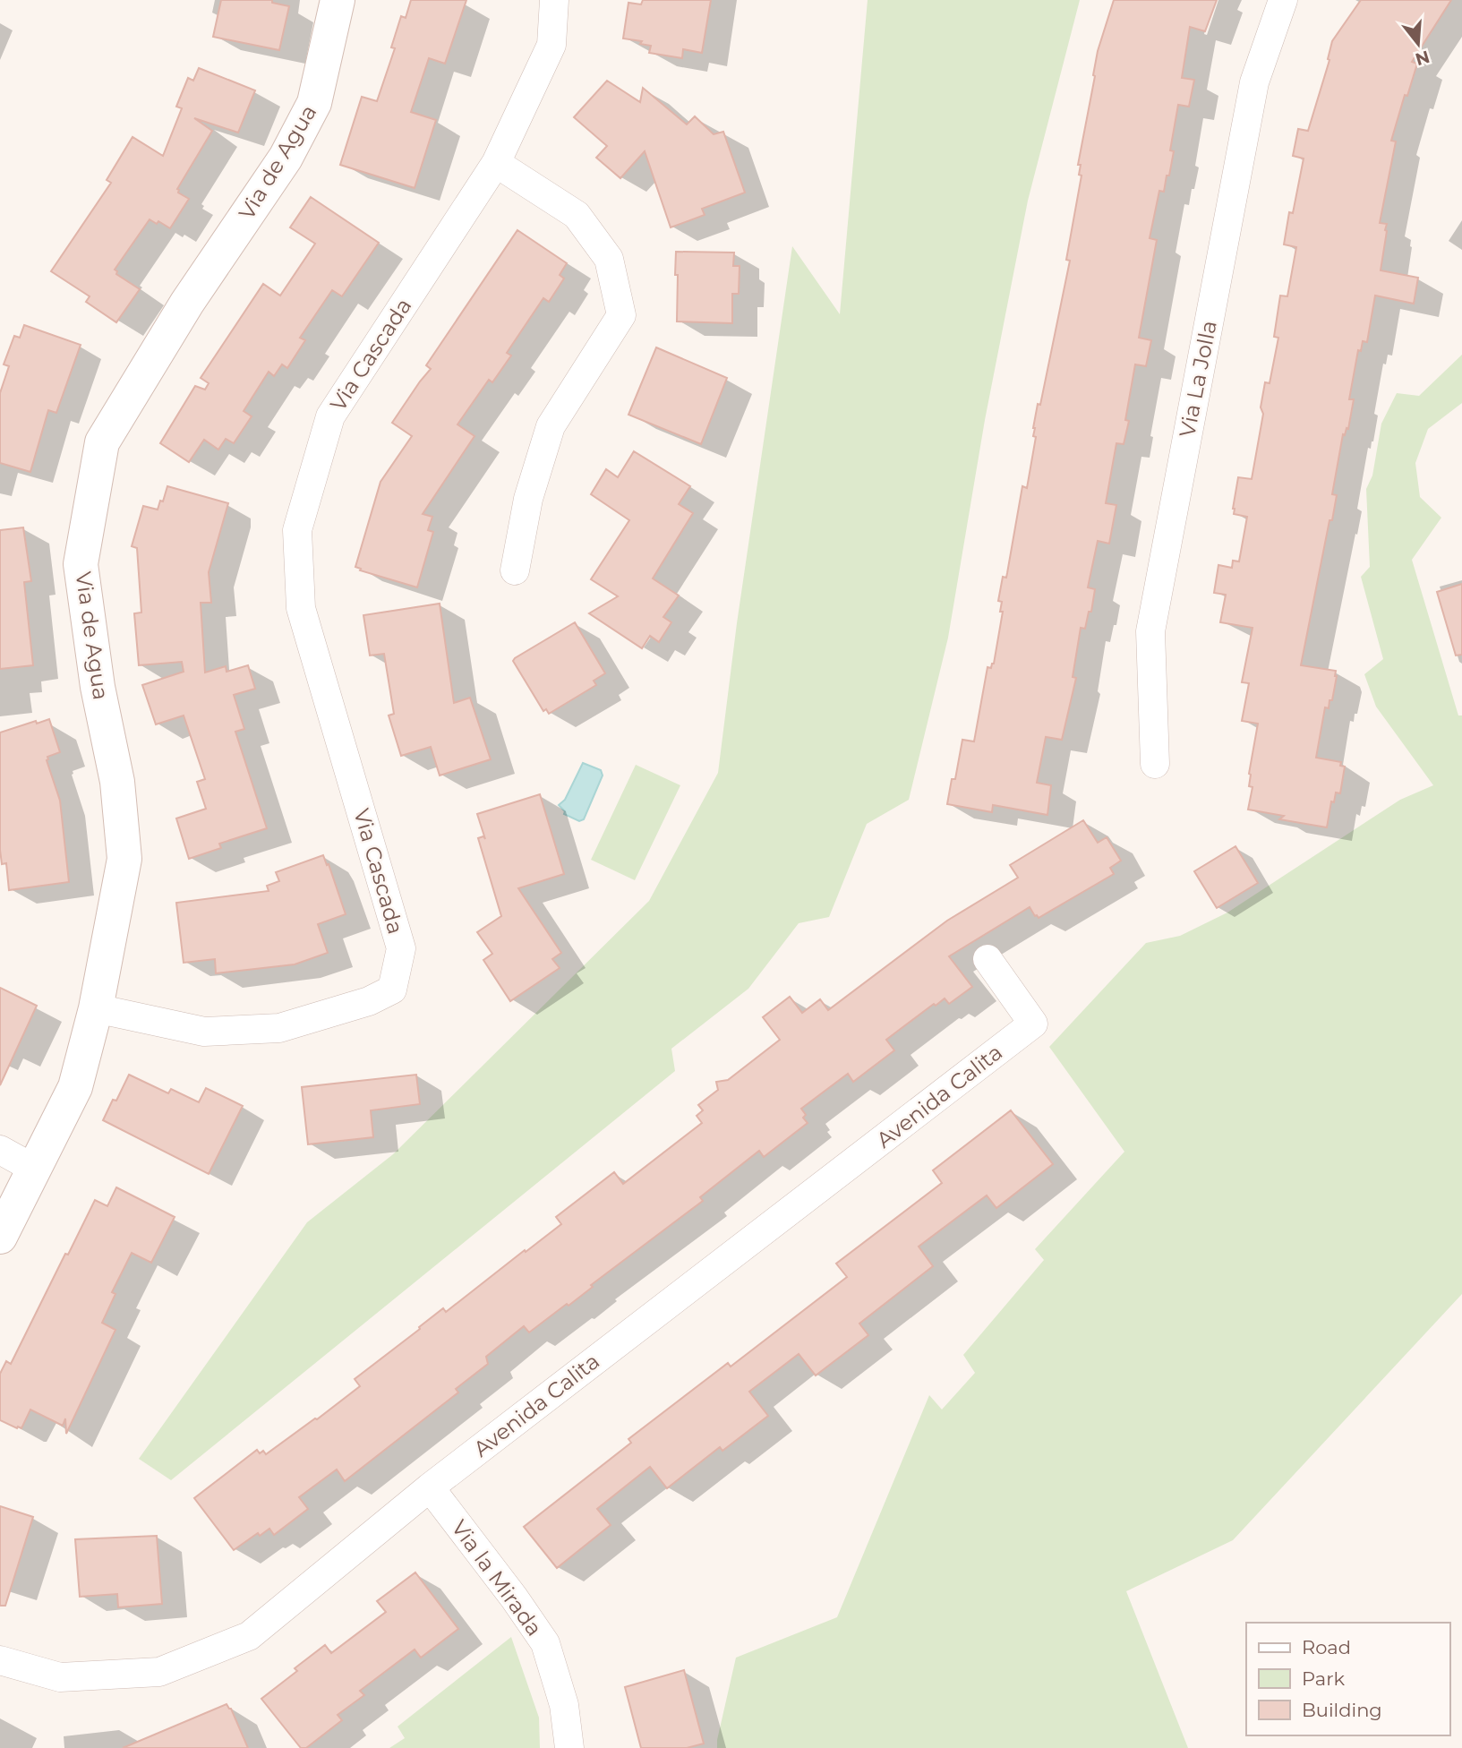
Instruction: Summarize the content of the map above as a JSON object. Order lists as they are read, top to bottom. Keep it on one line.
{"streets":{"street":["Via de Agua","Via Cascada","Via La Jolla","Avenida Calita","Via la Mirada"]},"crossings":[["Via de Agua","Via Cascada"],["Avenida Calita","Via la Mirada"]],"legend":["Road","Park","Building"],"north":"bottom"}
